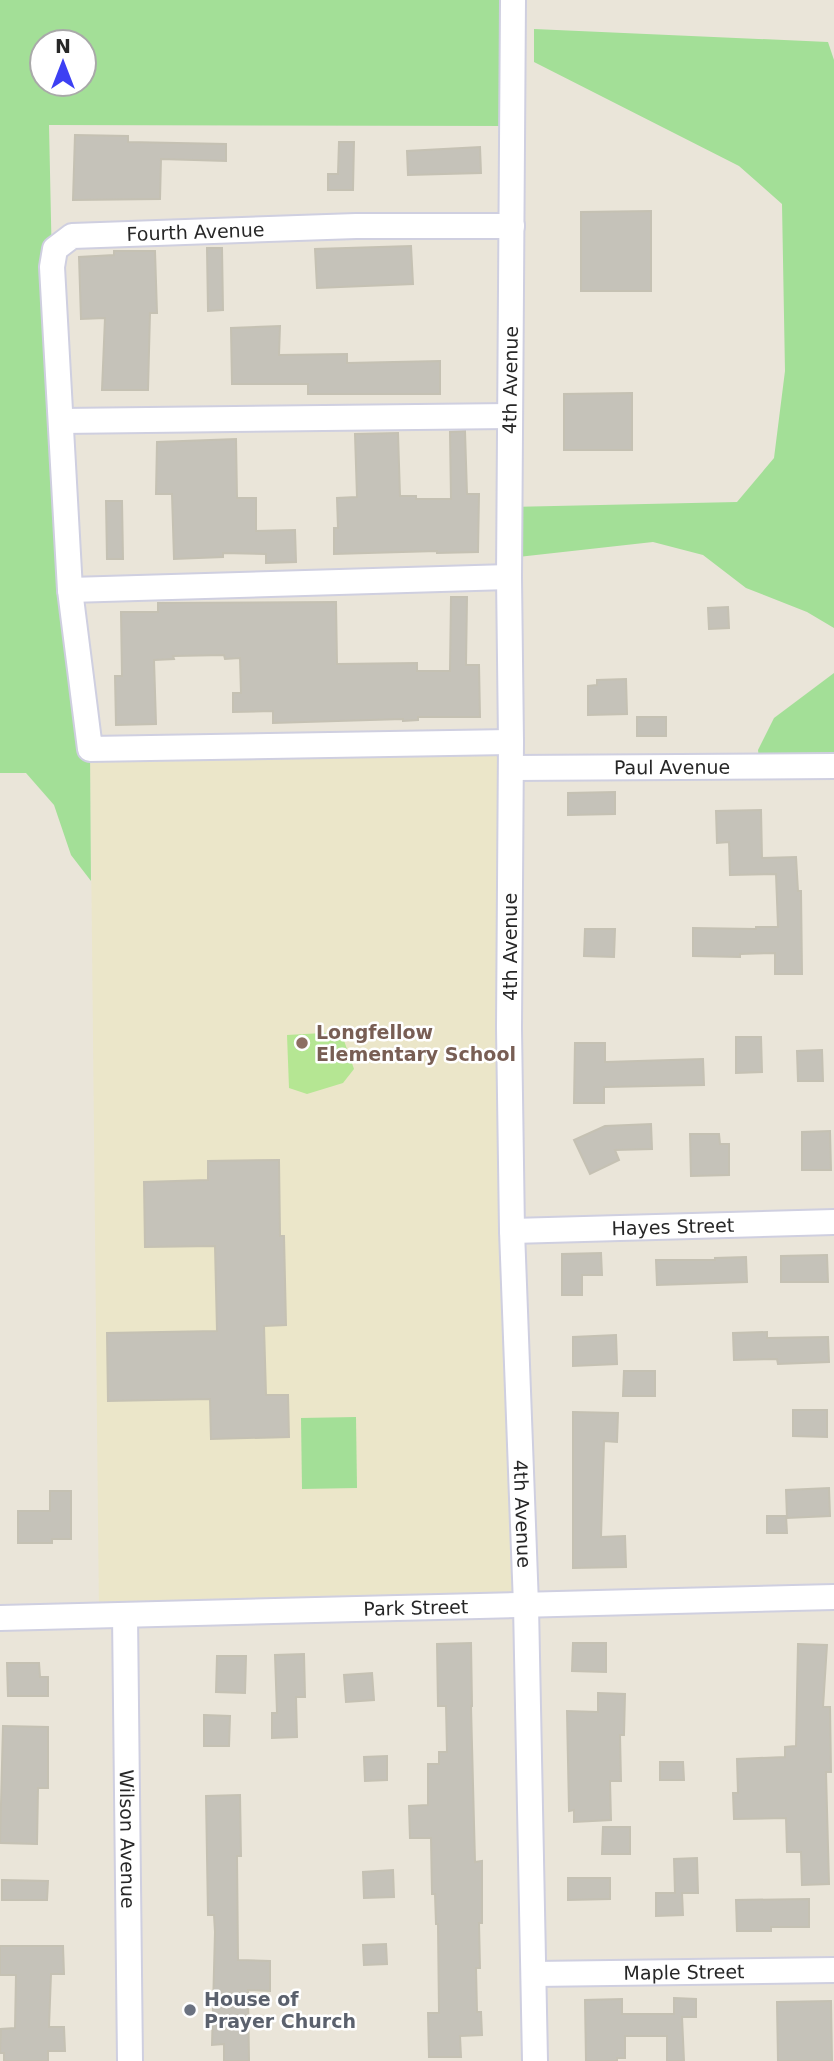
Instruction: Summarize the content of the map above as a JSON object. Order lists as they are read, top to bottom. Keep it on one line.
{"streets":{"street":["Fourth Avenue","4th Avenue","Paul Avenue","Hayes Street","Park Street","Wilson Avenue","Maple Street"]},"crossings":[["Fourth Avenue","4th Avenue"],["4th Avenue","Paul Avenue"],["4th Avenue","Hayes Street"],["4th Avenue","Park Street"],["4th Avenue","Maple Street"],["Park Street","Wilson Avenue"]],"places":["Longfellow Elementary School","House of Prayer Church"],"north":"top"}
